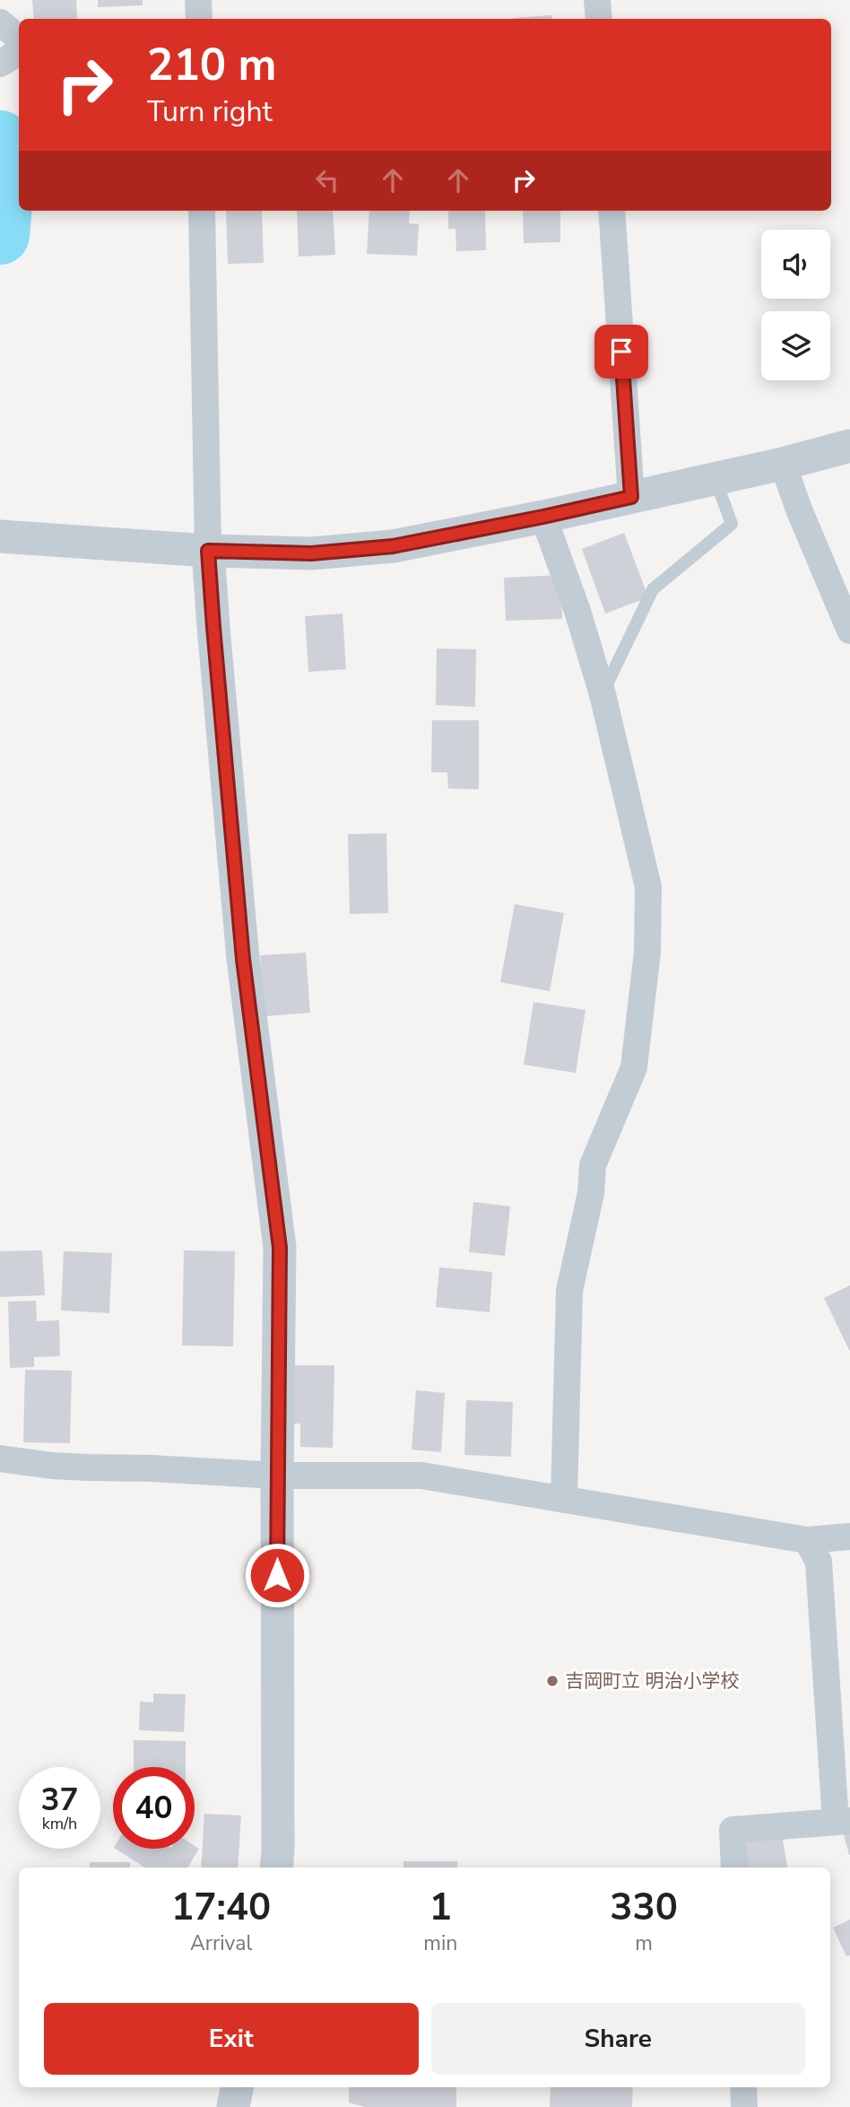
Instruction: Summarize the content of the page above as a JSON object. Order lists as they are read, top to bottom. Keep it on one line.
{"places":["吉岡町立 明治小学校"],"page":{"turn":["210 m","Turn right"],"speed":"37 km/h","limit":"40","eta":["17:40","Arrival","1","min","330","m"],"buttons":["Exit","Share"]}}
